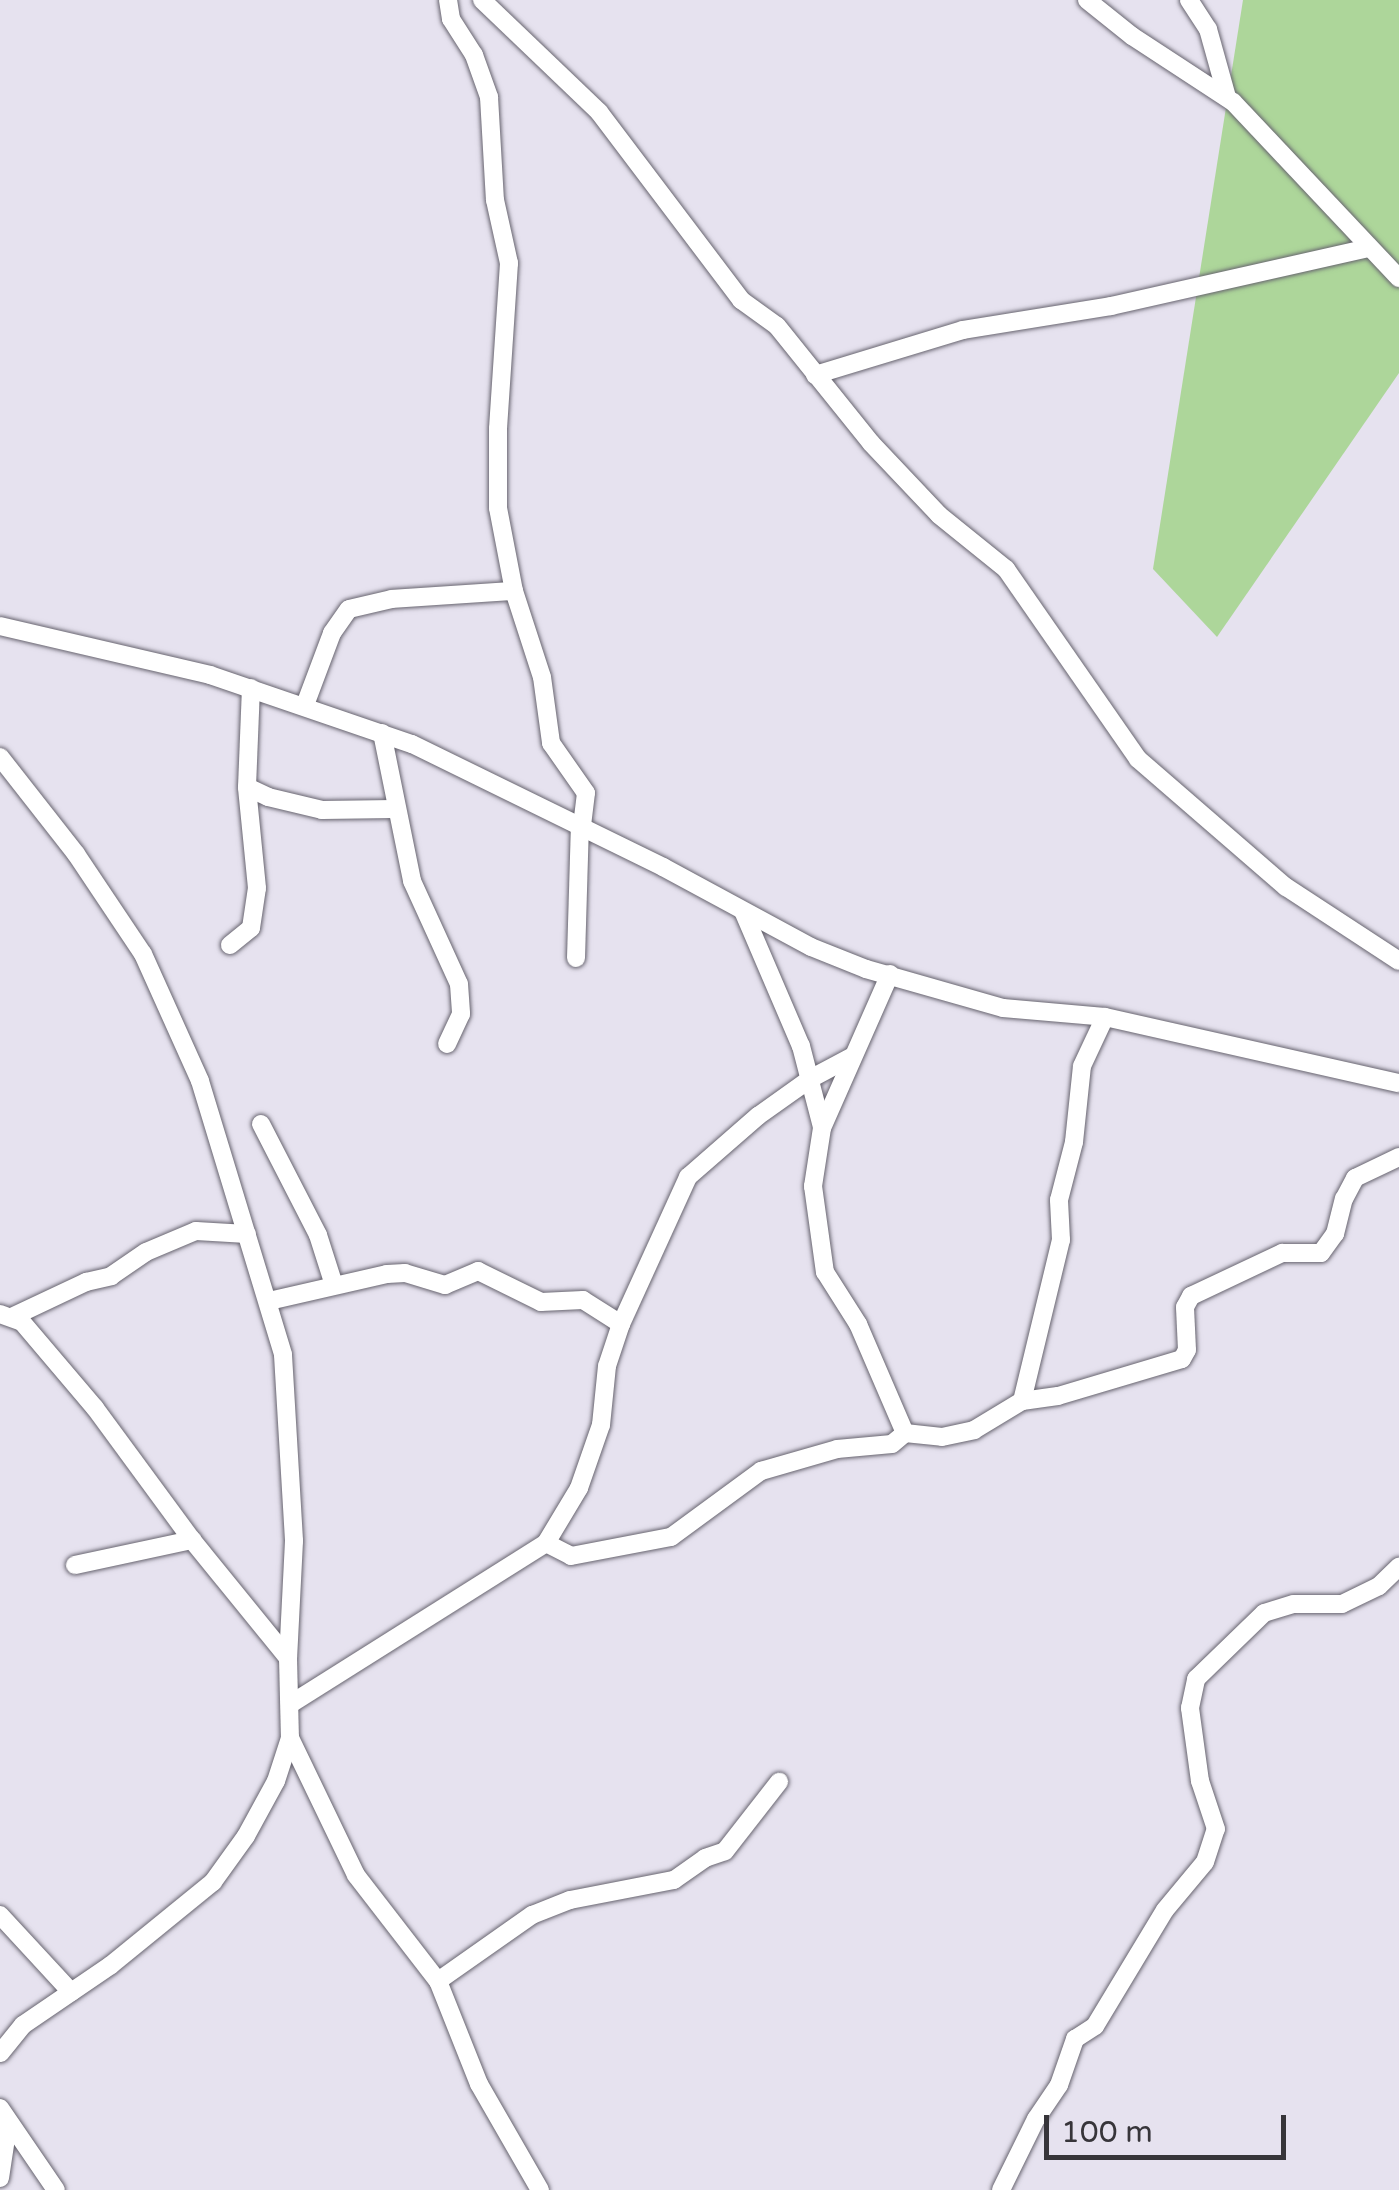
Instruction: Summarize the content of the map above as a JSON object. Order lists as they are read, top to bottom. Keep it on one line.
{"scale_bar":"100 m"}
